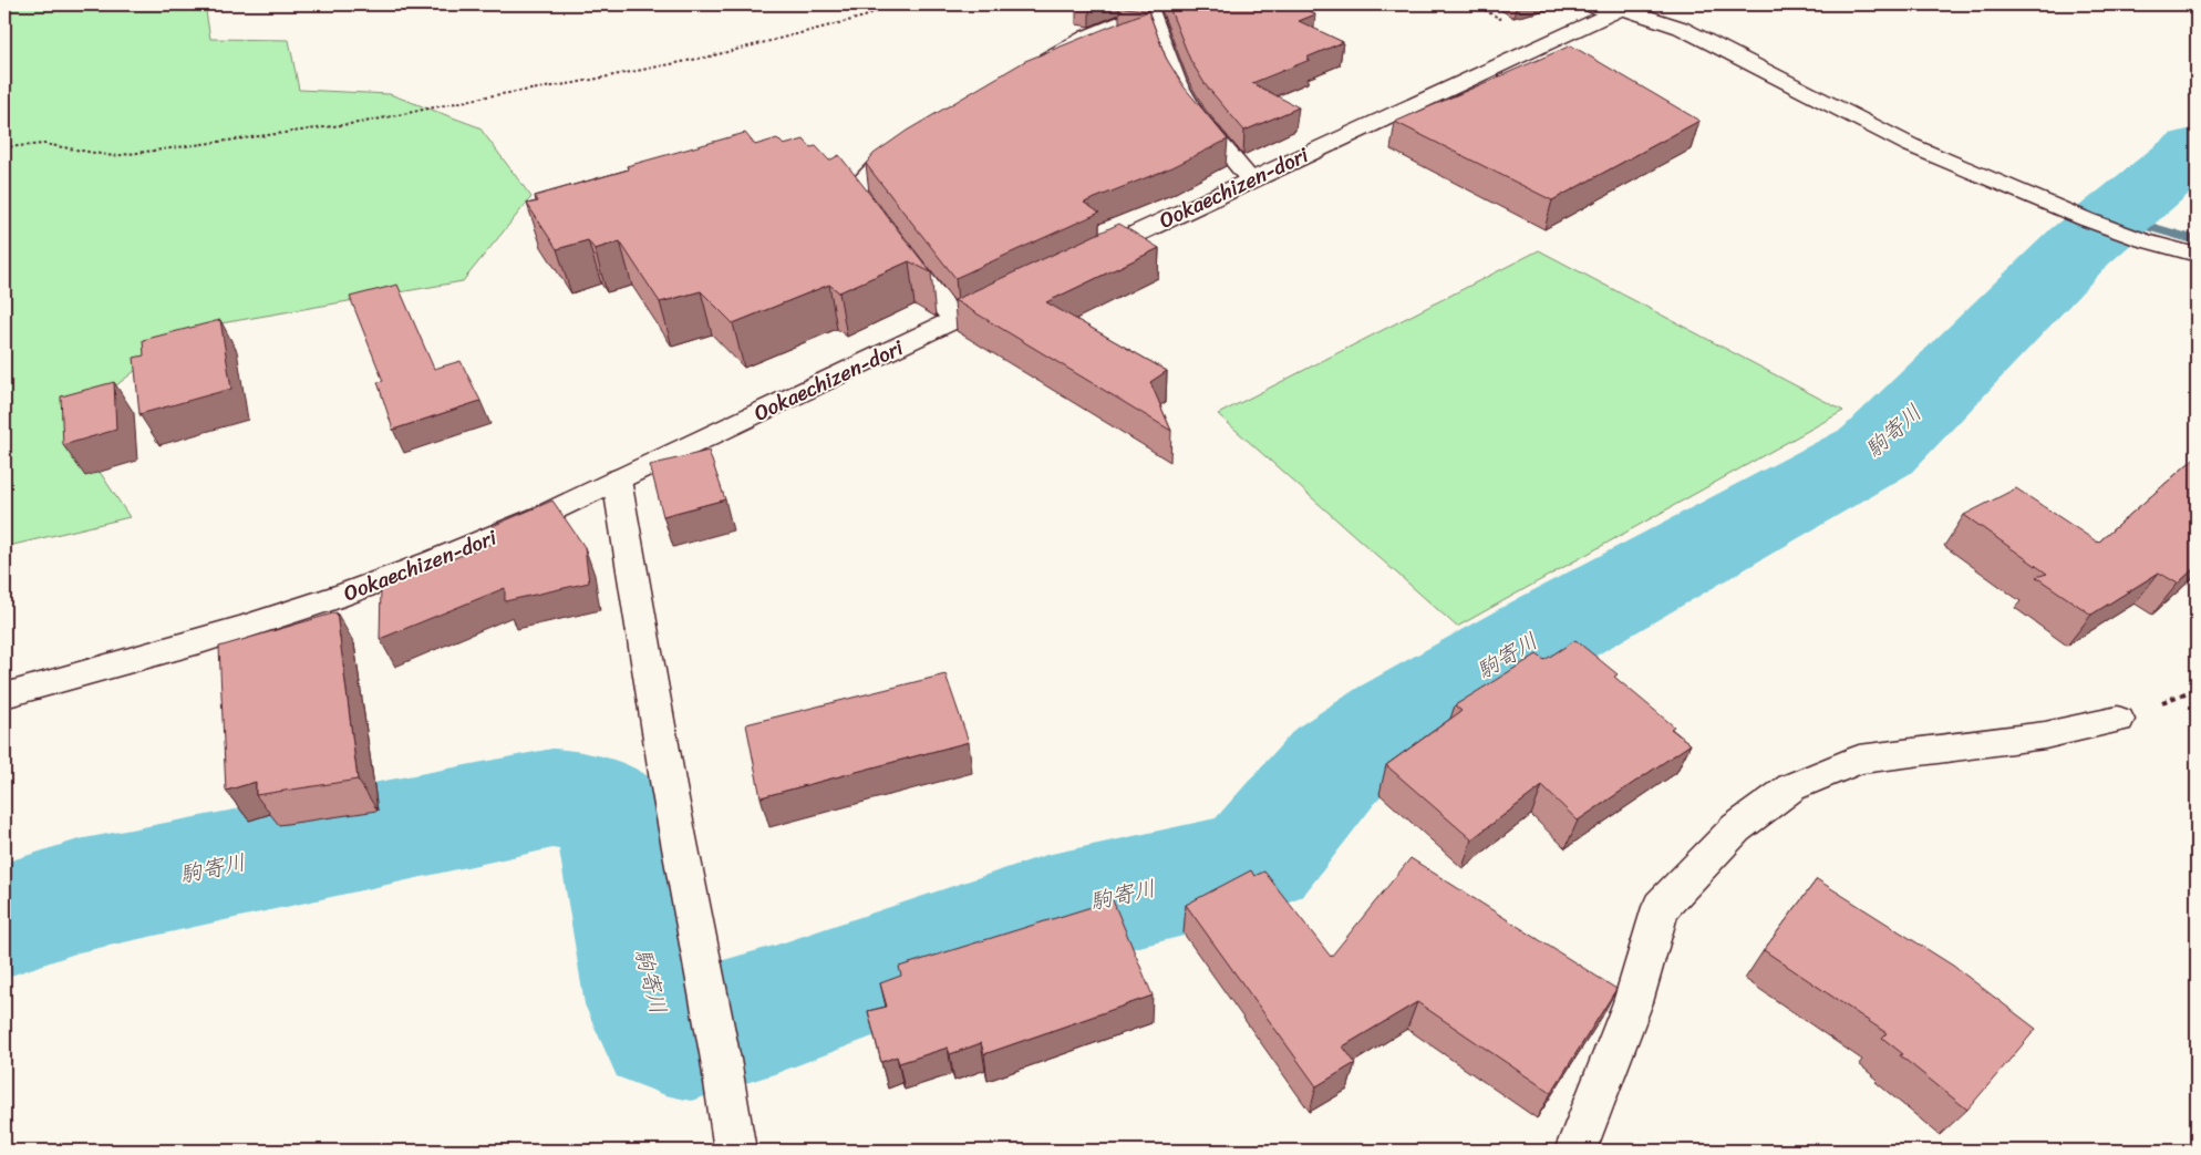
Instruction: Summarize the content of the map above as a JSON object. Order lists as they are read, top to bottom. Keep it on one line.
{"streets":{"street":["Ookaechizen-dori"]},"water":["駒寄川"]}
